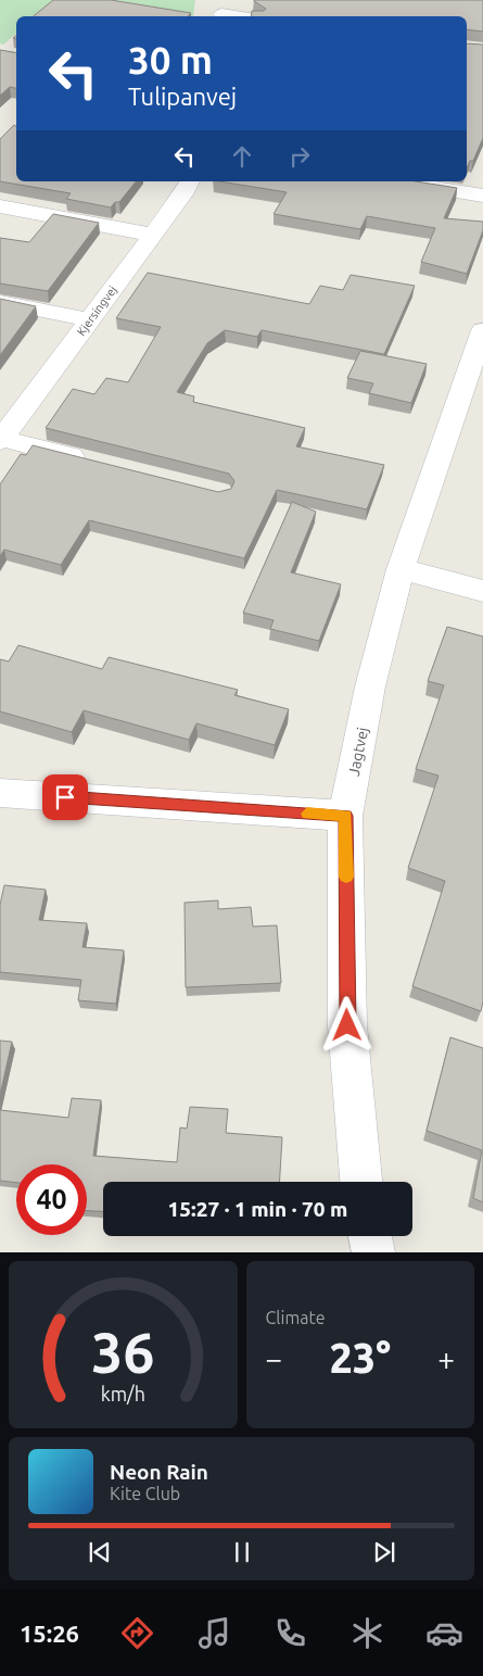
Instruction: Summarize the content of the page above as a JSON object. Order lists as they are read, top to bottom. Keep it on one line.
{"streets":{"street":["Kjersingvej","Jagtvej"]},"page":{"turn":["30 m","Tulipanvej"],"limit":"40","trip":"15:27 · 1 min · 70 m","tile":"Climate","heat":["−","23°","+"],"song":["Neon Rain","Kite Club"],"tabs":"15:26","gauge":["36","km/h"]}}
